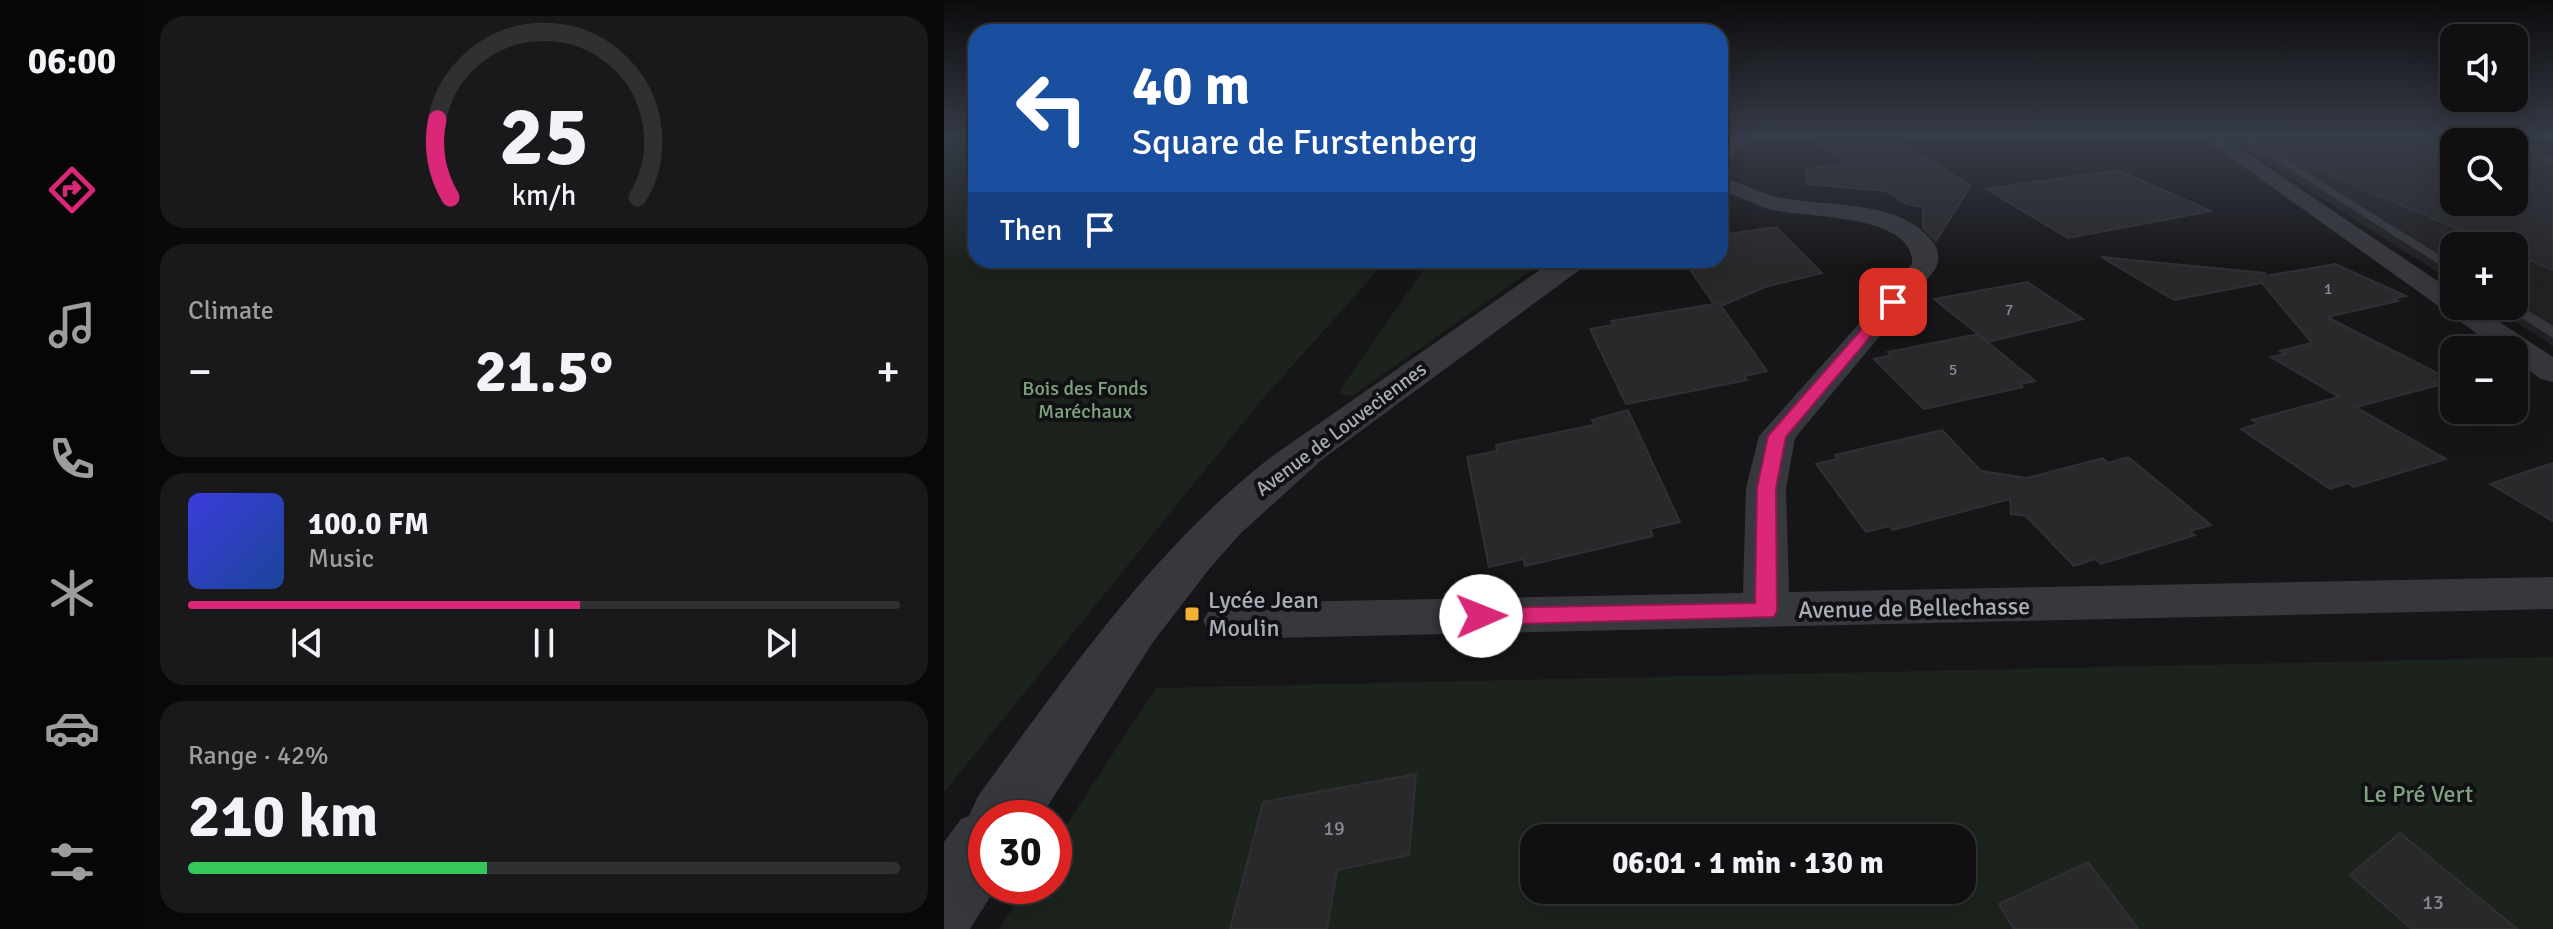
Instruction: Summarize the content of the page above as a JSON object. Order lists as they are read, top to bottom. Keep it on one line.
{"streets":{"street":["Avenue de Louveciennes","Avenue de Bellechasse"]},"parks":["Bois des Fonds Maréchaux","Le Pré Vert"],"places":{"transit":["Lycée Jean Moulin"]},"house_numbers":["1","7","5","19","13"],"page":{"tabs":"06:00","map_buttons":["+","−"],"turn":["40 m","Square de Furstenberg"],"then":"Then","tile":["Climate",["Range · 42%","210 km"]],"heat":["−","21.5°","+"],"song":["100.0 FM","Music"],"limit":"30","trip":"06:01 · 1 min · 130 m","gauge":["25","km/h"]}}
